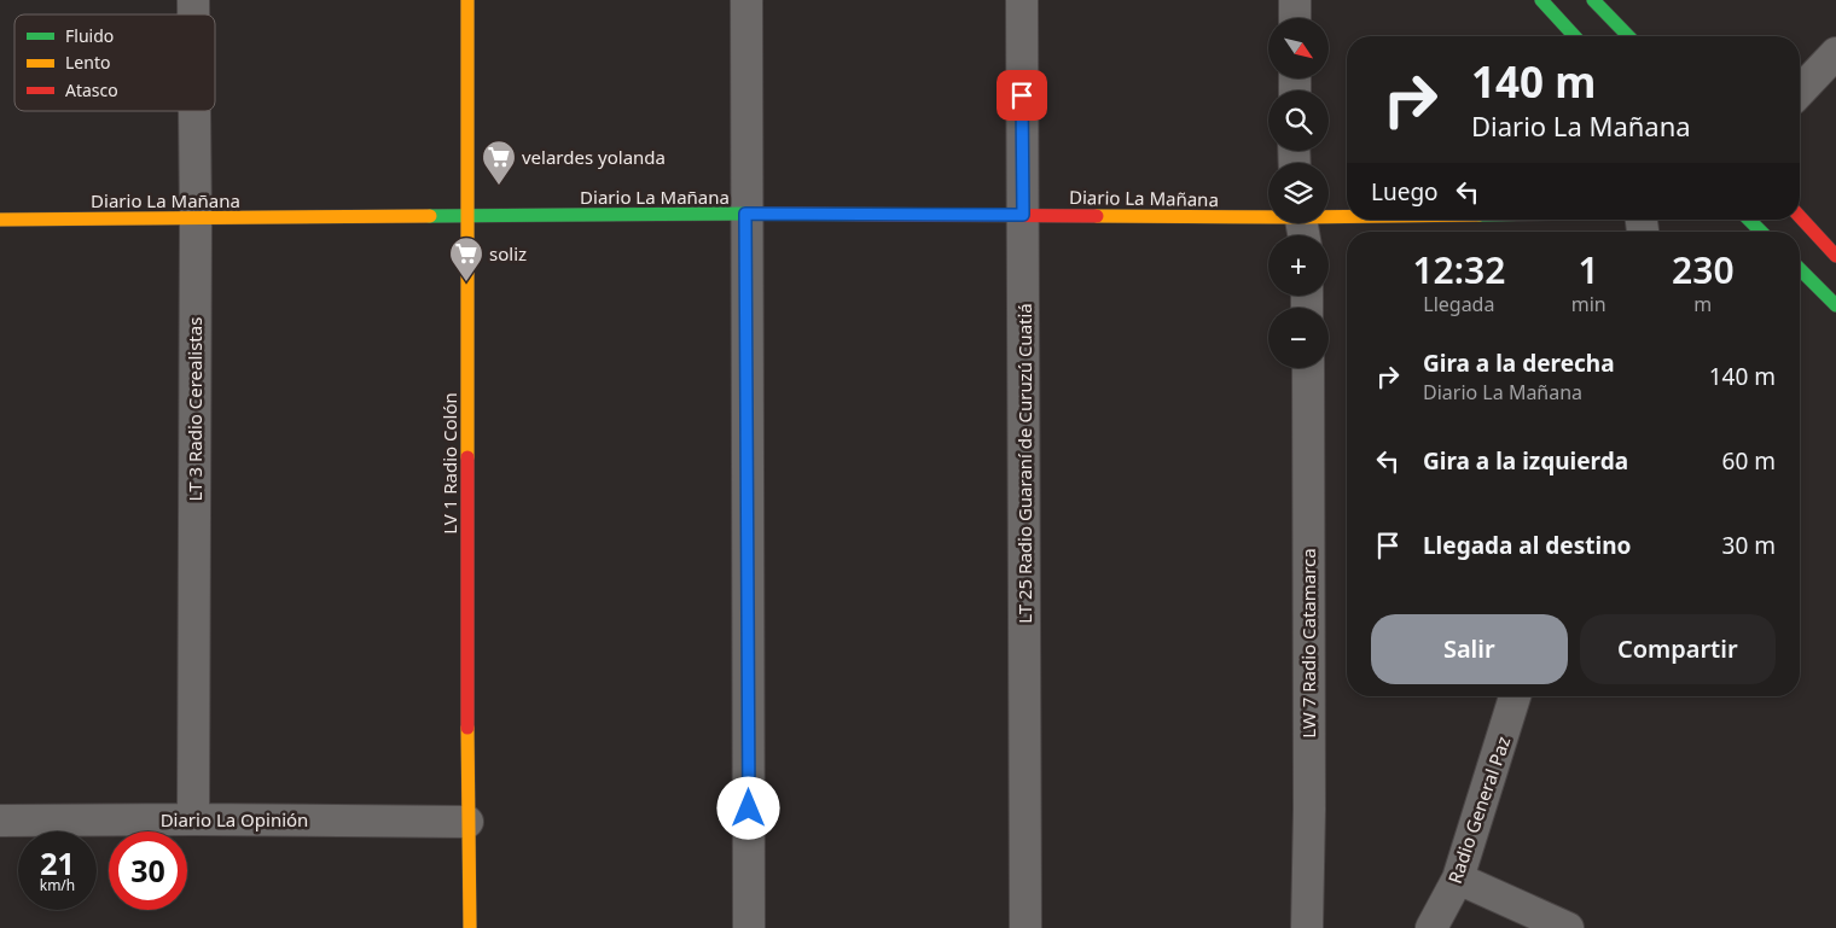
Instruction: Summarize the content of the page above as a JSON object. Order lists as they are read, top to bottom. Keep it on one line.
{"streets":{"street":["Diario La Mañana","LT 3 Radio Cerealistas","LV 1 Radio Colón","LT 25 Radio Guaraní de Curuzú Cuatiá","LW 7 Radio Catamarca","Radio General Paz","Diario La Opinión"]},"crossings":[["Diario La Mañana","LT 3 Radio Cerealistas"],["Diario La Mañana","LV 1 Radio Colón"],["Diario La Mañana","LT 25 Radio Guaraní de Curuzú Cuatiá"],["LT 3 Radio Cerealistas","Diario La Opinión"],["LV 1 Radio Colón","Diario La Opinión"]],"places":{"supermarket":["velardes yolanda","soliz"]},"legend":["Fluido","Lento","Atasco"],"north":"bottom right","page":{"map_buttons":["+","−"],"turn":["140 m","Diario La Mañana"],"then":"Luego","eta":["12:32","Llegada","1","min","230","m"],"list":[{"name":"Gira a la derecha","note":"Diario La Mañana","value":"140 m"},{"name":"Gira a la izquierda","value":"60 m"},{"name":"Llegada al destino","value":"30 m"}],"buttons":["Salir","Compartir"],"speed":"21 km/h","limit":"30"}}
